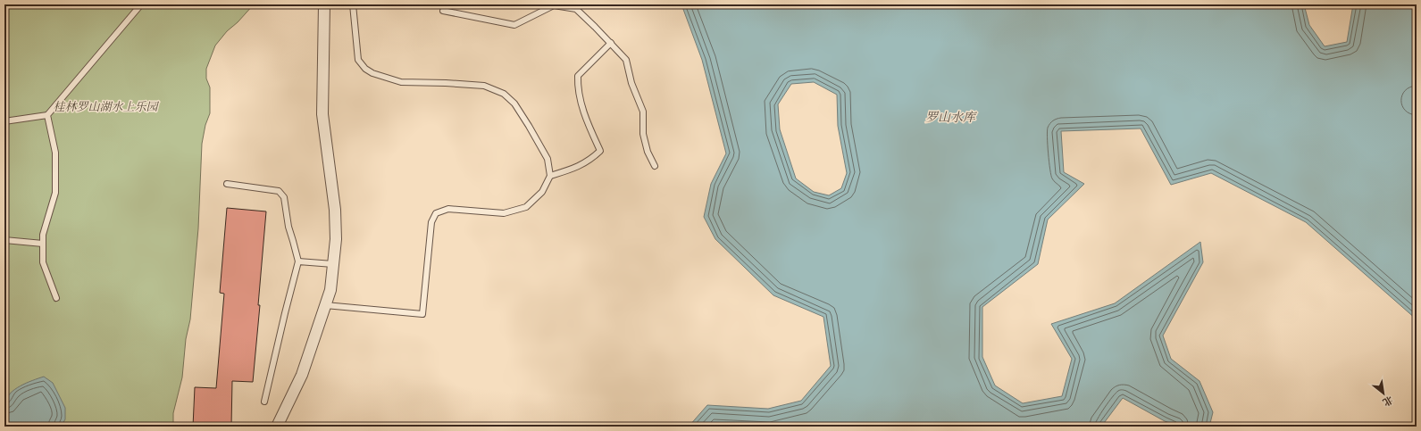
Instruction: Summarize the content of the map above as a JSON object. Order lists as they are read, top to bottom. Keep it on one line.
{"water":["罗山水库"],"parks":["桂林罗山湖水上乐园"],"north":"bottom right"}
